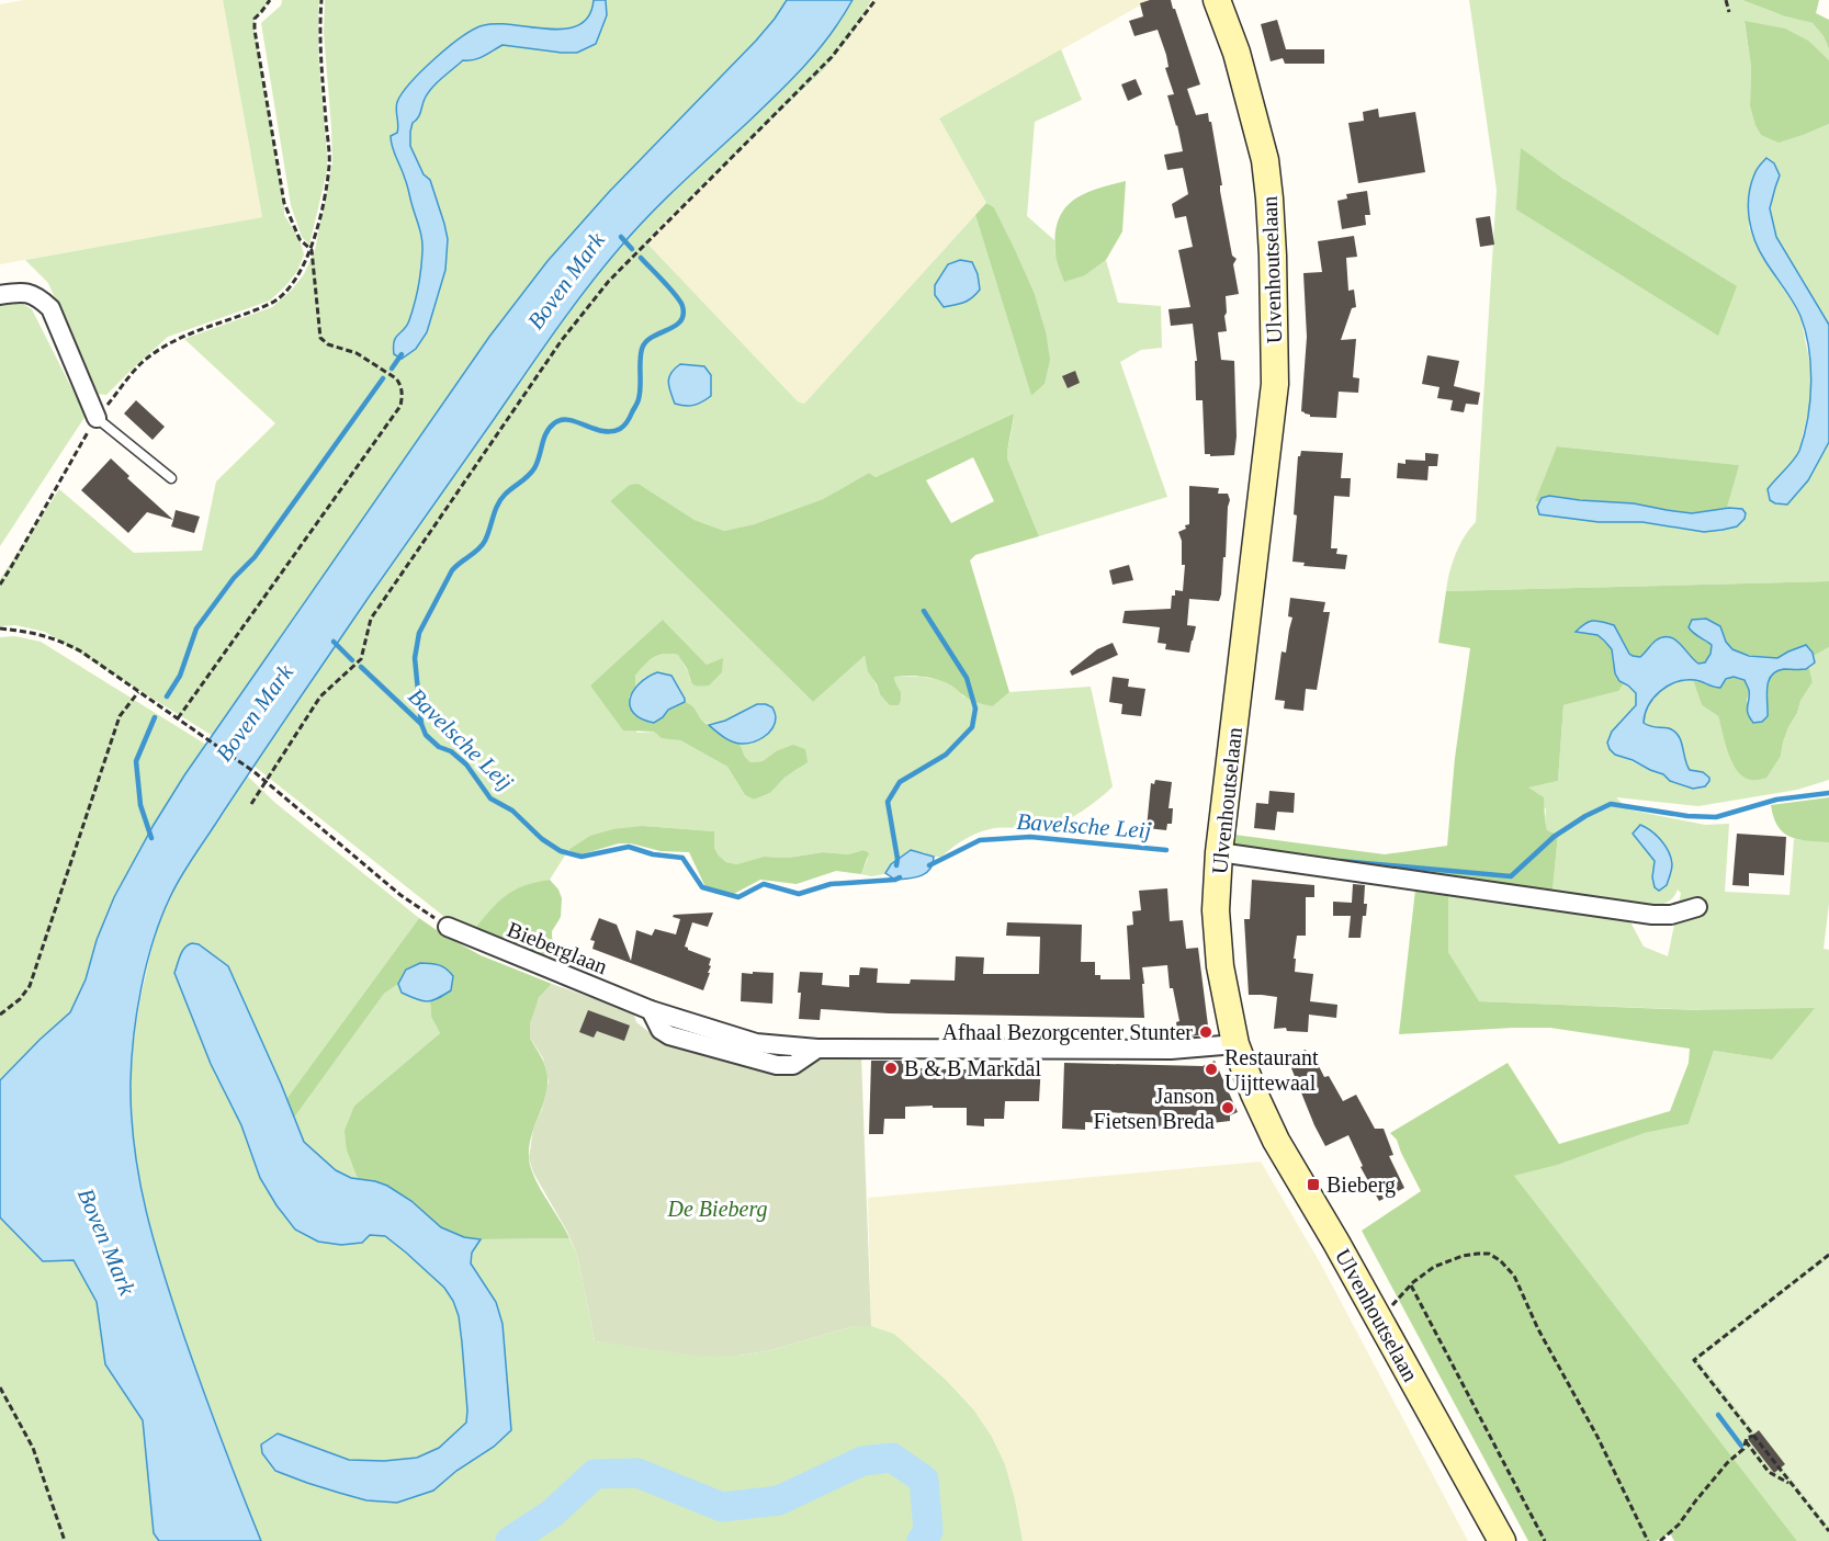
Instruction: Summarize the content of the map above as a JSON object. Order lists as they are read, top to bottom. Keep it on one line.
{"streets":{"main road":["Ulvenhoutselaan"],"street":["Bieberglaan"]},"crossings":[["Ulvenhoutselaan","Bieberglaan"]],"water":["Boven Mark","Bavelsche Leij"],"parks":["De Bieberg"],"places":{"other":["Afhaal Bezorgcenter Stunter","B & B Markdal","Restaurant Uijttewaal","Janson Fietsen Breda"],"transit":["Bieberg"]}}
